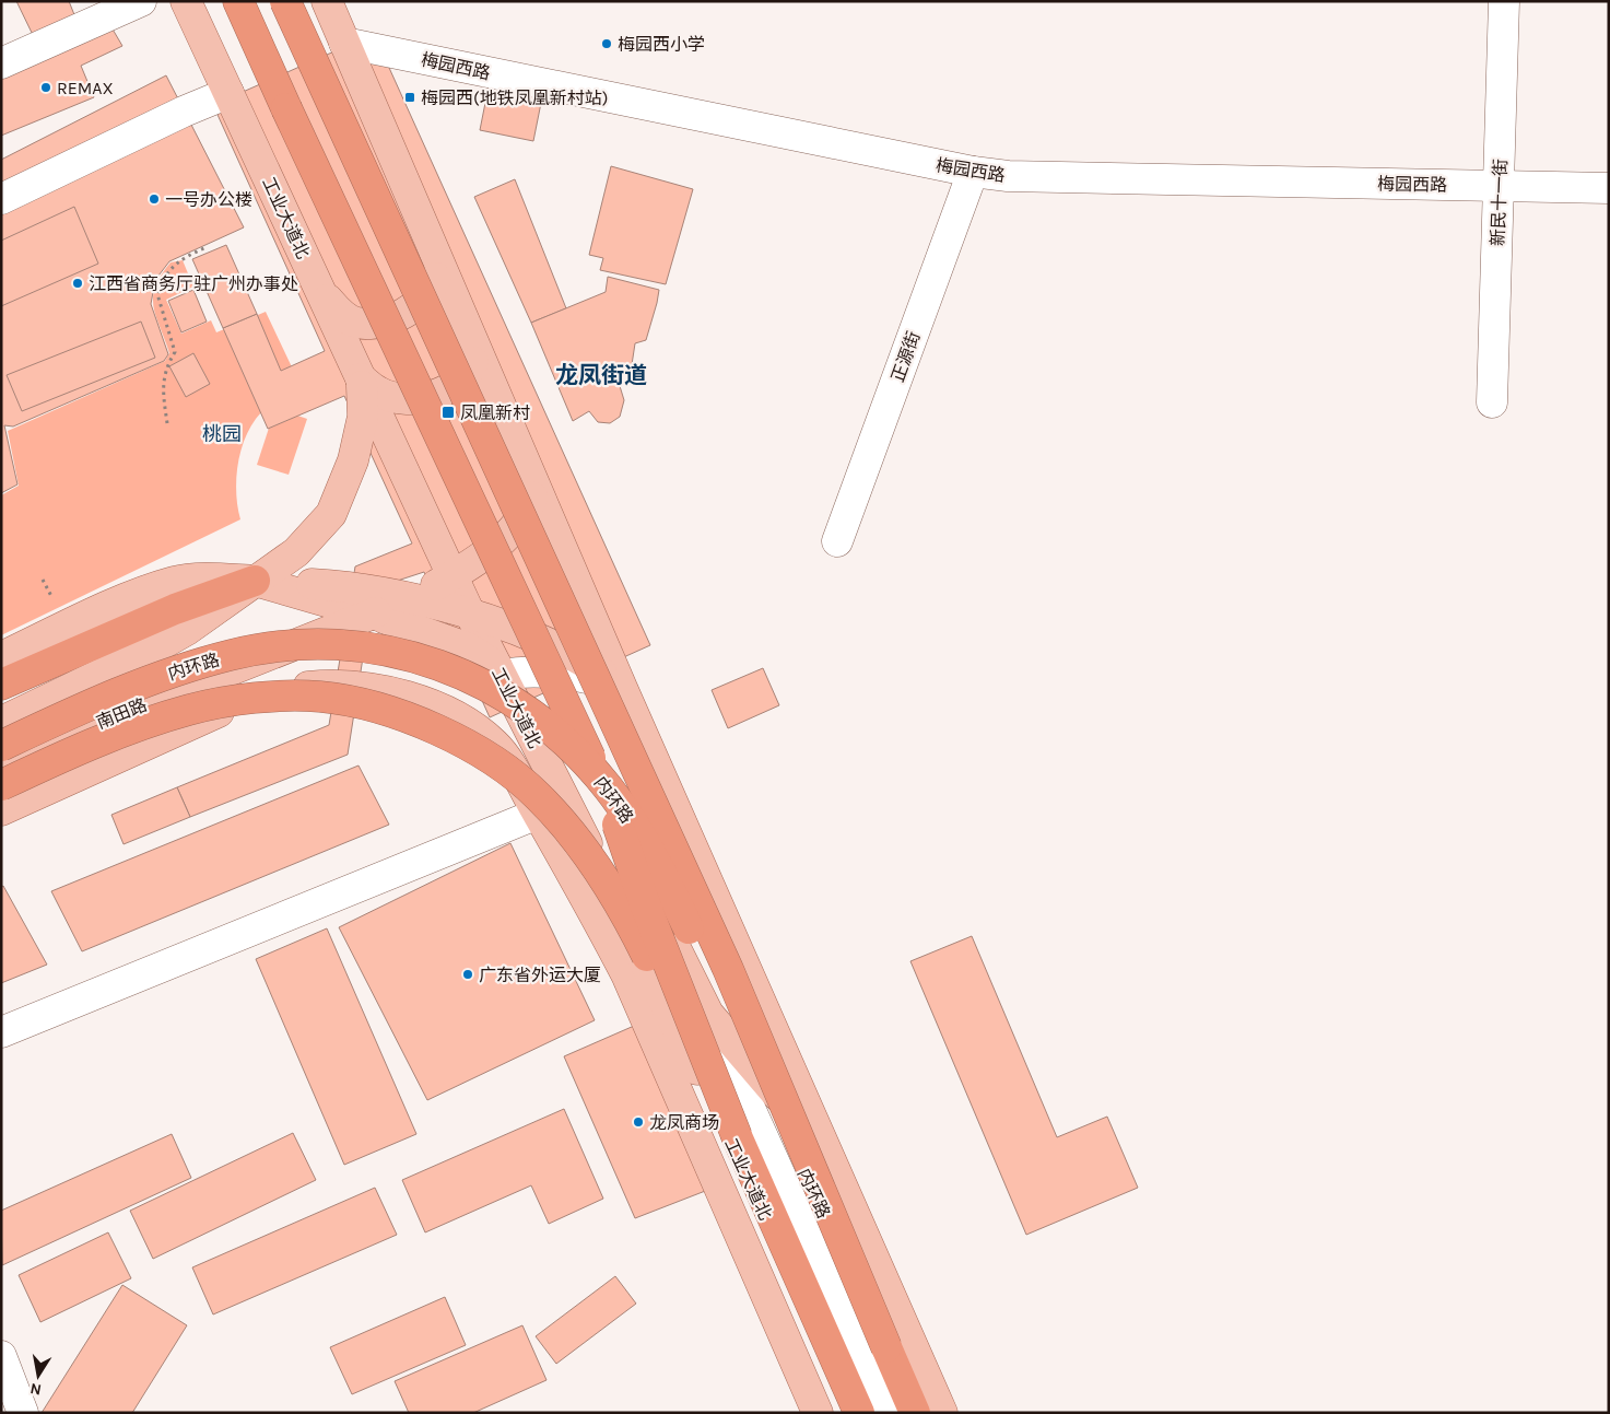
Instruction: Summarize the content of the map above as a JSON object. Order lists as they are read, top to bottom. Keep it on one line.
{"streets":{"highway":["内环路"],"main road":["工业大道北","南田路"],"street":["梅园西路","新民十一街","正源街"]},"crossings":[["梅园西路","新民十一街"],["梅园西路","正源街"],["工业大道北","南田路"]],"districts":["龙凤街道","桃园"],"places":{"other":["梅园西小学","REMAX","一号办公楼","江西省商务厅驻广州办事处","广东省外运大厦","龙凤商场"],"transit":["梅园西(地铁凤凰新村站)","凤凰新村"]},"north":"bottom"}
